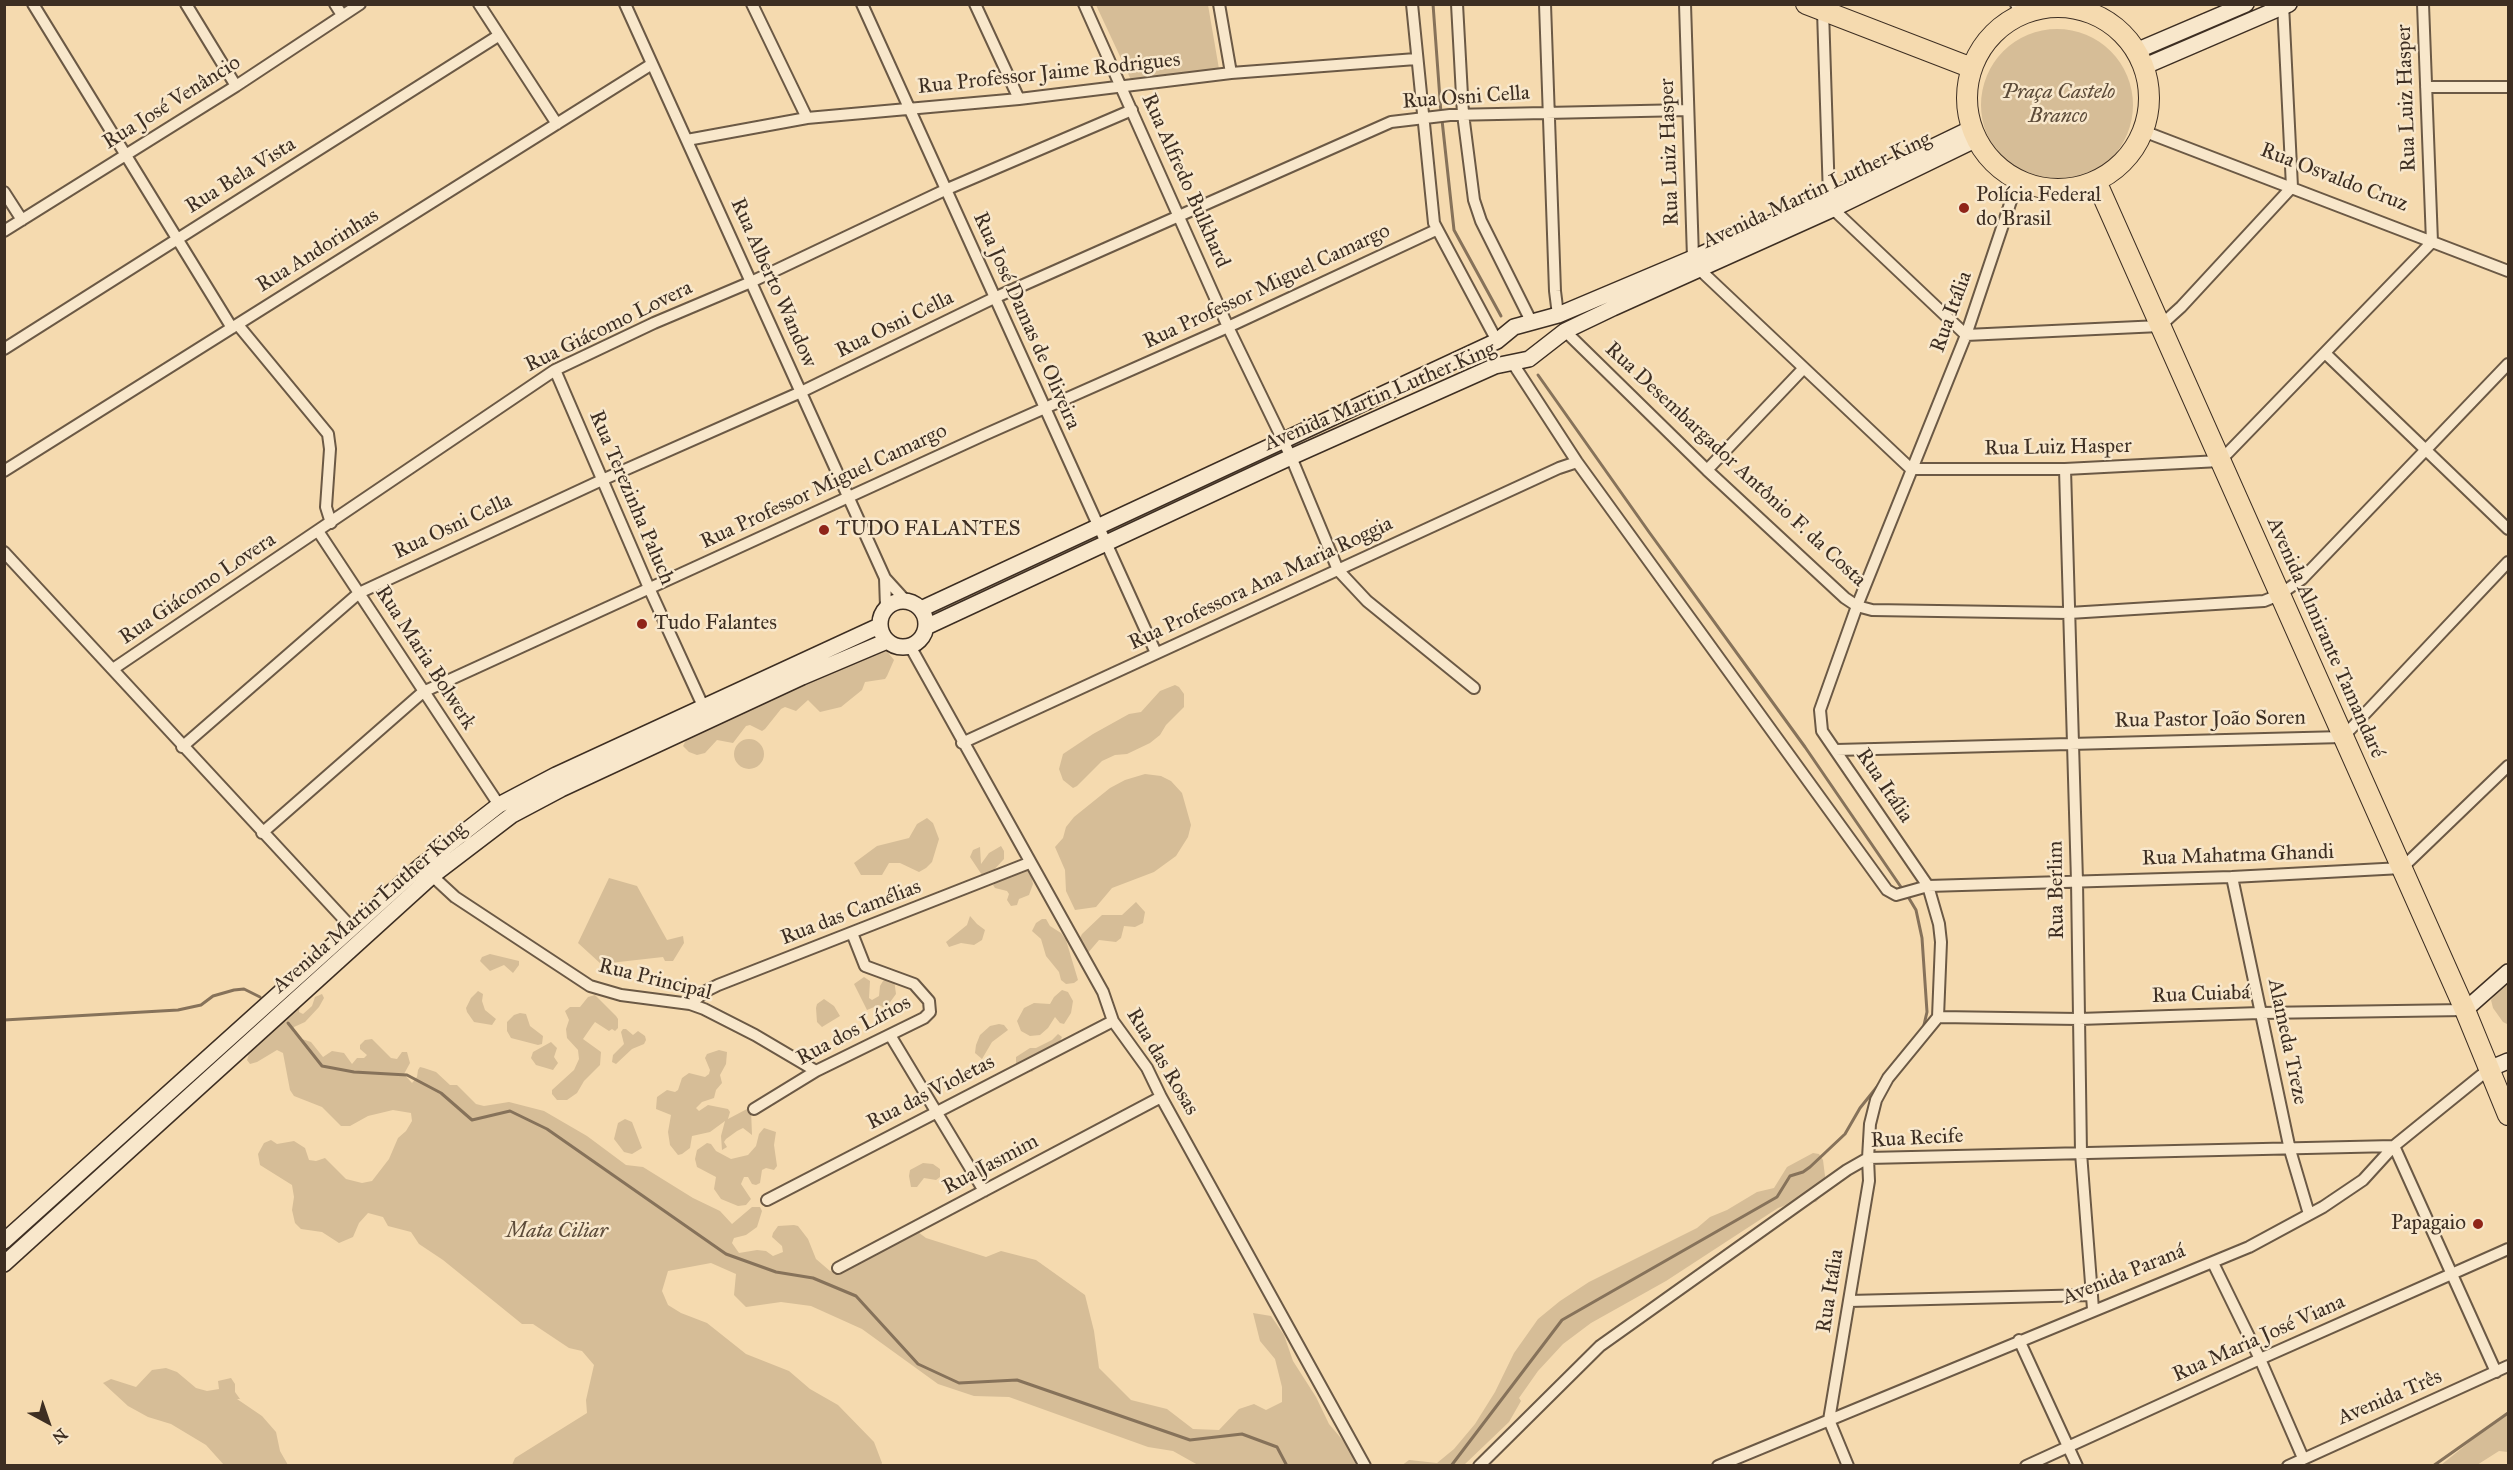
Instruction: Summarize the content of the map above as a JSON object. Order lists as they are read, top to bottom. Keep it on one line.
{"streets":{"highway":["Avenida Almirante Tamandaré"],"main road":["Avenida Martin Luther King","Avenida Paraná"],"street":["Rua Professor Jaime Rodrigues","Rua Osni Cella","Rua Luiz Hasper","Rua José Venâncio","Rua Bela Vista","Rua Osvaldo Cruz","Rua Alfredo Bulkhard","Rua Andorinhas","Rua Alberto Wandow","Rua Professor Miguel Camargo","Rua Itália","Rua José Damas de Oliveira","Rua Giácomo Lovera","Rua Desembargador Antônio F. da Costa","Rua Terezinha Paluch","Rua Professora Ana Maria Roggia","Rua Maria Bolwerk","Rua Pastor João Soren","Rua Mahatma Ghandi","Rua Berlim","Rua das Camélias","Rua Principal","Rua Cuiabá","Rua dos Lírios","Alameda Treze","Rua das Rosas","Rua das Violetas","Rua Recife","Rua Jasmim","Rua Maria José Viana","Avenida Três"]},"crossings":[["Rua Professor Jaime Rodrigues","Rua Alfredo Bulkhard"],["Rua Professor Jaime Rodrigues","Rua Alberto Wandow"],["Rua Professor Jaime Rodrigues","Rua José Damas de Oliveira"],["Rua Osni Cella","Rua Luiz Hasper"],["Rua Osni Cella","Rua Alfredo Bulkhard"],["Rua Osni Cella","Rua Alberto Wandow"],["Rua Osni Cella","Rua José Damas de Oliveira"],["Rua Osni Cella","Rua Terezinha Paluch"],["Rua Osni Cella","Rua Maria Bolwerk"],["Rua Luiz Hasper","Rua Osvaldo Cruz"],["Rua Luiz Hasper","Avenida Martin Luther King"],["Rua Luiz Hasper","Rua Itália"],["Rua Luiz Hasper","Avenida Almirante Tamandaré"],["Rua Luiz Hasper","Rua Berlim"],["Rua Osvaldo Cruz","Avenida Martin Luther King"],["Rua Osvaldo Cruz","Rua Itália"],["Rua Osvaldo Cruz","Avenida Almirante Tamandaré"],["Rua Alfredo Bulkhard","Avenida Martin Luther King"],["Rua Alfredo Bulkhard","Rua Professor Miguel Camargo"],["Rua Alfredo Bulkhard","Rua Giácomo Lovera"],["Rua Alfredo Bulkhard","Rua Professora Ana Maria Roggia"],["Avenida Martin Luther King","Rua Alberto Wandow"],["Avenida Martin Luther King","Rua Itália"],["Avenida Martin Luther King","Rua José Damas de Oliveira"],["Avenida Martin Luther King","Rua Desembargador Antônio F. da Costa"],["Avenida Martin Luther King","Rua Terezinha Paluch"],["Avenida Martin Luther King","Avenida Almirante Tamandaré"],["Avenida Martin Luther King","Rua Maria Bolwerk"],["Avenida Martin Luther King","Rua Principal"],["Avenida Martin Luther King","Rua das Rosas"],["Rua Andorinhas","Rua Alberto Wandow"],["Rua Alberto Wandow","Rua Professor Miguel Camargo"],["Rua Alberto Wandow","Rua Giácomo Lovera"],["Rua Alberto Wandow","Rua das Rosas"],["Rua Professor Miguel Camargo","Rua José Damas de Oliveira"],["Rua Professor Miguel Camargo","Rua Terezinha Paluch"],["Rua Professor Miguel Camargo","Rua Maria Bolwerk"],["Rua Itália","Rua Desembargador Antônio F. da Costa"],["Rua Itália","Avenida Almirante Tamandaré"],["Rua Itália","Rua Pastor João Soren"],["Rua Itália","Rua Mahatma Ghandi"],["Rua Itália","Rua Cuiabá"],["Rua Itália","Rua Recife"],["Rua Itália","Avenida Paraná"],["Rua José Damas de Oliveira","Rua Giácomo Lovera"],["Rua José Damas de Oliveira","Rua Professora Ana Maria Roggia"],["Rua Giácomo Lovera","Rua Terezinha Paluch"],["Rua Giácomo Lovera","Rua Maria Bolwerk"],["Rua Desembargador Antônio F. da Costa","Avenida Almirante Tamandaré"],["Rua Desembargador Antônio F. da Costa","Rua Berlim"],["Rua Professora Ana Maria Roggia","Rua Mahatma Ghandi"],["Rua Professora Ana Maria Roggia","Rua das Rosas"],["Avenida Almirante Tamandaré","Rua Pastor João Soren"],["Avenida Almirante Tamandaré","Rua Mahatma Ghandi"],["Avenida Almirante Tamandaré","Rua Cuiabá"],["Avenida Almirante Tamandaré","Avenida Paraná"],["Rua Pastor João Soren","Rua Berlim"],["Rua Mahatma Ghandi","Rua Berlim"],["Rua Mahatma Ghandi","Alameda Treze"],["Rua Berlim","Rua Cuiabá"],["Rua Berlim","Rua Recife"],["Rua Berlim","Avenida Paraná"],["Rua das Camélias","Rua Principal"],["Rua das Camélias","Rua dos Lírios"],["Rua das Camélias","Rua das Rosas"],["Rua Principal","Rua dos Lírios"],["Rua Cuiabá","Alameda Treze"],["Alameda Treze","Rua Recife"],["Alameda Treze","Avenida Paraná"],["Rua das Rosas","Rua das Violetas"],["Rua das Rosas","Rua Jasmim"],["Rua Recife","Avenida Paraná"]],"parks":["Praça Castelo Branco","Mata Ciliar"],"places":["Polícia Federal do Brasil","TUDO FALANTES","Tudo Falantes","Papagaio"],"north":"bottom right"}
